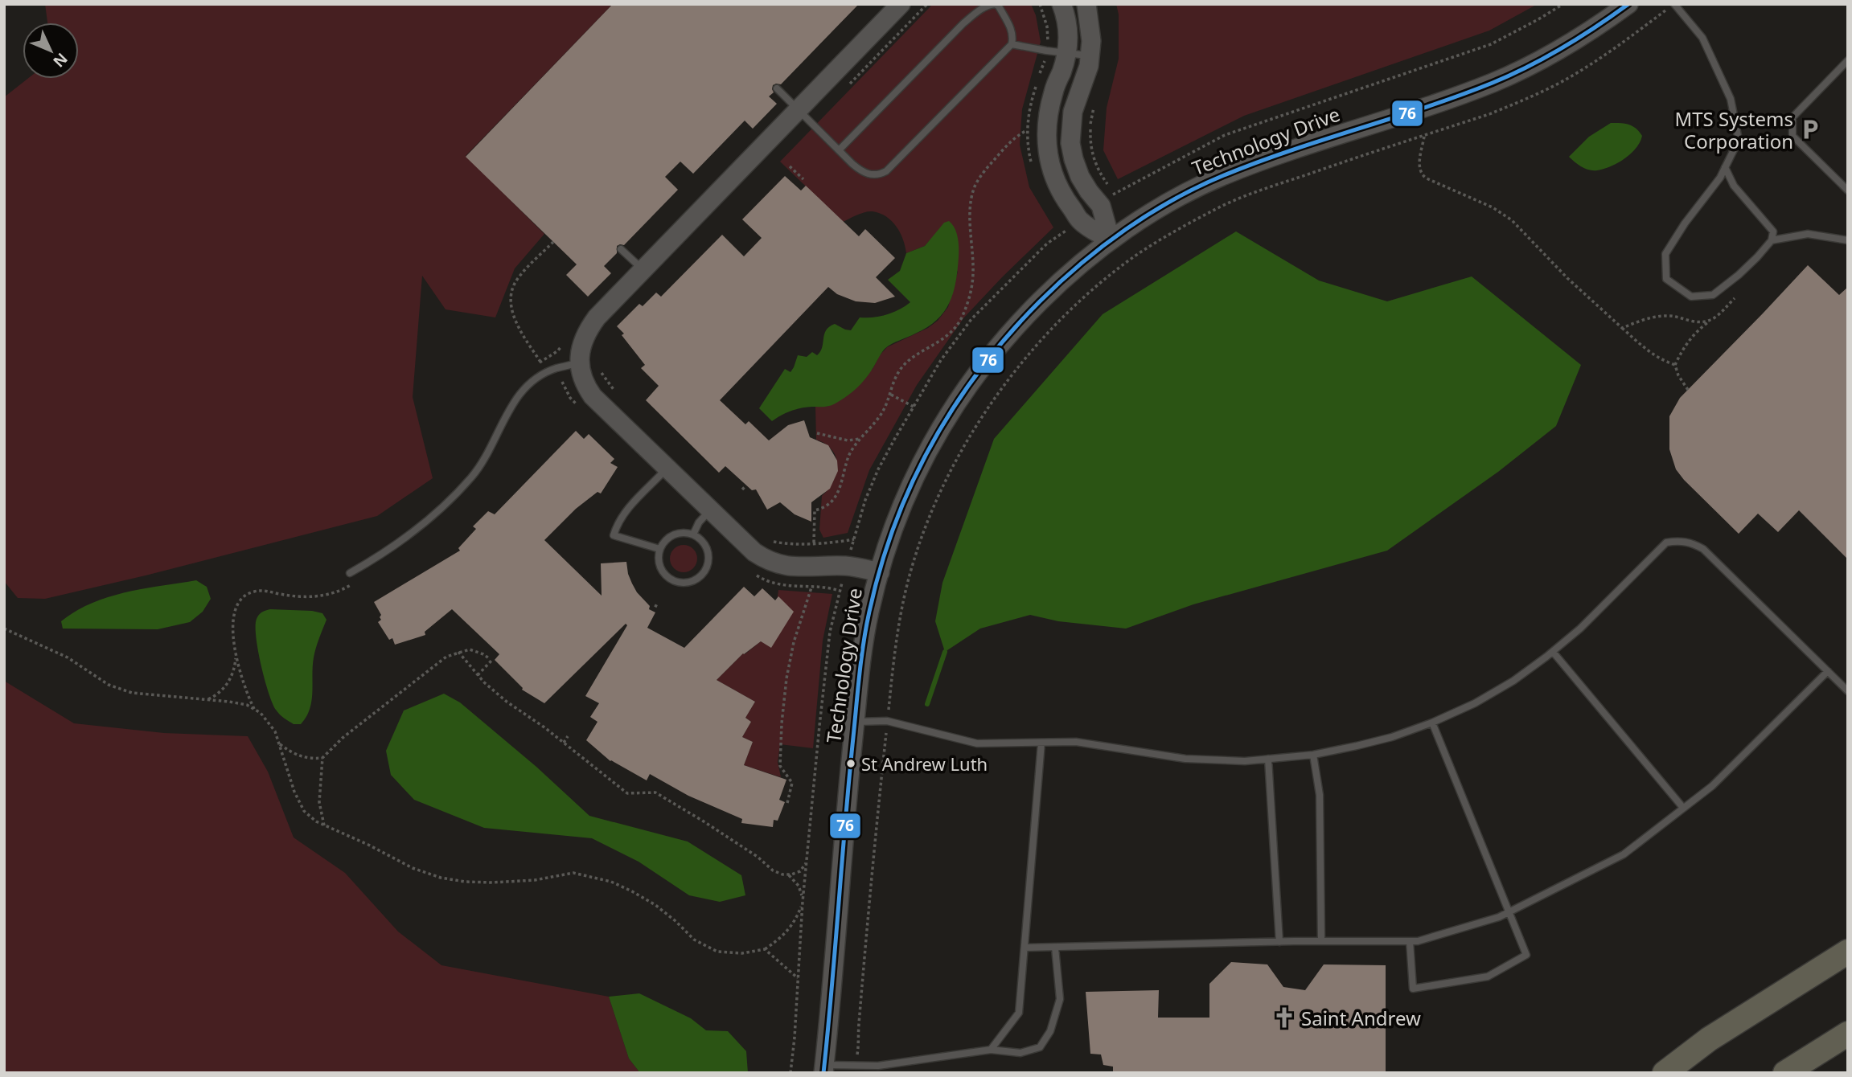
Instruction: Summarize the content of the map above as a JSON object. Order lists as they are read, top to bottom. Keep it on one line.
{"streets":{"street":["Technology Drive"]},"places":{"parking":["MTS Systems Corporation"],"other":["St Andrew Luth"],"church":["Saint Andrew"]},"lines":["transit line 76"],"north":"bottom right"}
